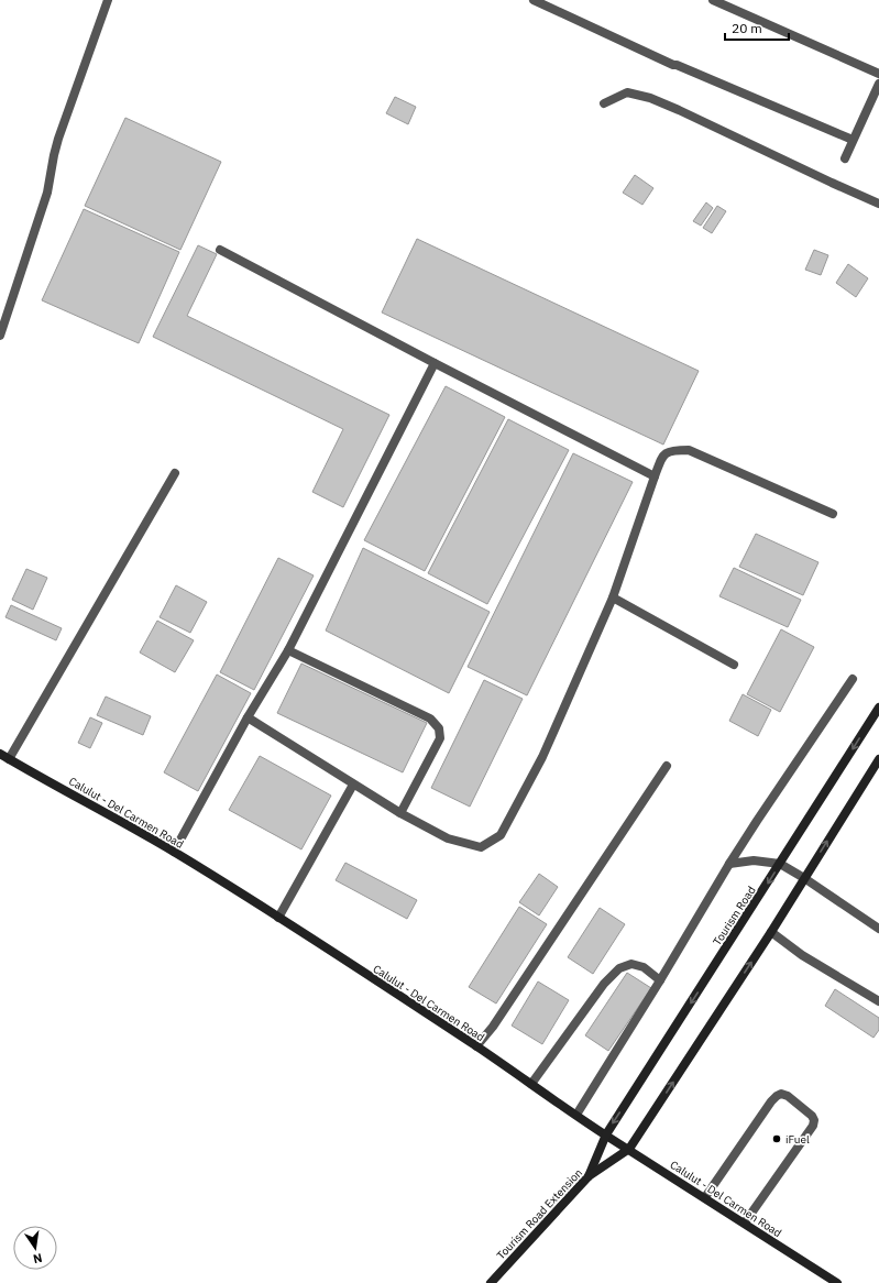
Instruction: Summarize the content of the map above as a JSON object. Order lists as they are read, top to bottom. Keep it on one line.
{"streets":{"main road":["Calulut - Del Carmen Road","Tourism Road","Tourism Road Extension"]},"crossings":[["Calulut - Del Carmen Road","Tourism Road"],["Calulut - Del Carmen Road","Tourism Road Extension"],["Tourism Road","Tourism Road Extension"]],"places":["iFuel"],"scale_bar":"20 m","north":"bottom"}
